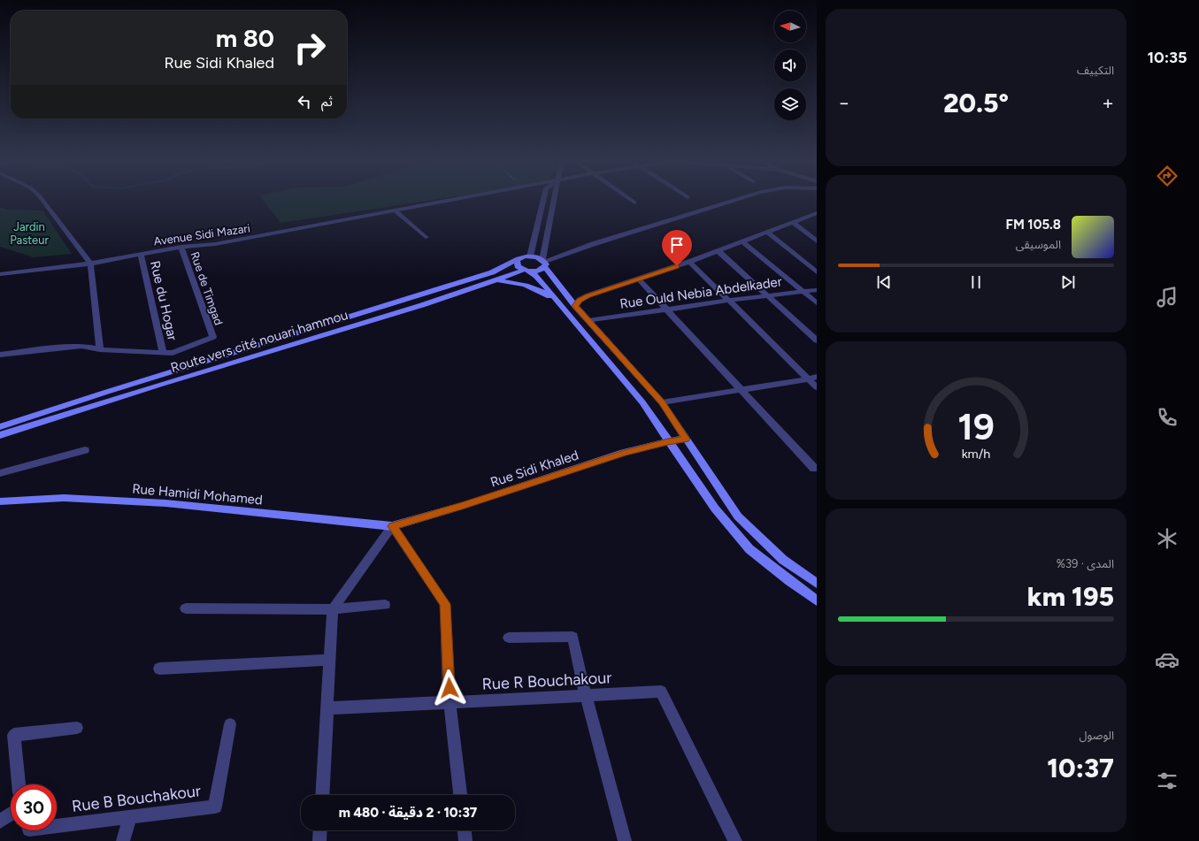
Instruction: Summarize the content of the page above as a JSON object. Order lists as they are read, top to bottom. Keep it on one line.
{"streets":{"main road":["Route vers cité nouari hammou","Rue Sidi Khaled","Rue Hamidi Mohamed"],"street":["Avenue Sidi Mazari","Rue de Timgad","Rue Ould Nebia Abdelkader","Rue du Hogar","Rue R Bouchakour","Rue B Bouchakour"]},"crossings":[["Avenue Sidi Mazari","Rue de Timgad"],["Avenue Sidi Mazari","Rue du Hogar"],["Rue de Timgad","Rue du Hogar"],["Rue Sidi Khaled","Rue Hamidi Mohamed"]],"parks":["Jardin Pasteur"],"north":"left","page":{"tabs":"10:35","tile":["التكييف",["المدى · 39%","195 km"],["الوصول","10:37"]],"turn":["80 m","Rue Sidi Khaled"],"then":"ثم","heat":["−","20.5°","+"],"song":["105.8 FM","الموسيقى"],"limit":"30","trip":"10:37 · 2 دقيقة · 480 m","gauge":["19","km/h"]}}
